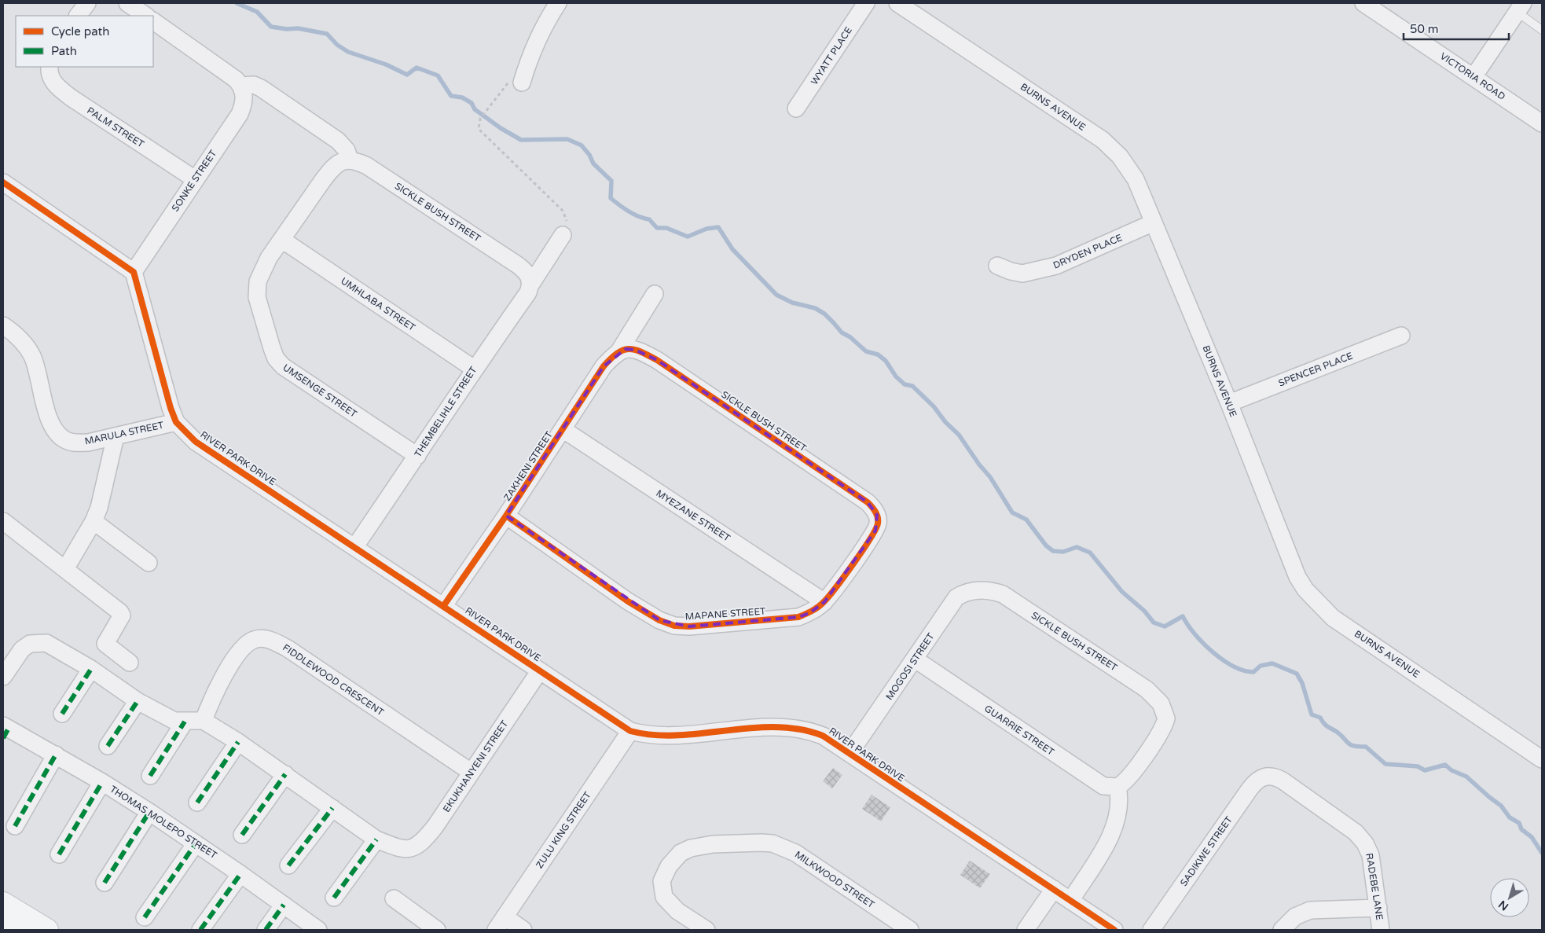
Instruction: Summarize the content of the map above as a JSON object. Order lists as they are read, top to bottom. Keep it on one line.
{"streets":{"street":["WYATT PLACE","VICTORIA ROAD","BURNS AVENUE","PALM STREET","SONKE STREET","SICKLE BUSH STREET","DRYDEN PLACE","UMHLABA STREET","SPENCER PLACE","UMSENGE STREET","THEMBELIHLE STREET","MARULA STREET","RIVER PARK DRIVE","ZAKHENI STREET","MYEZANE STREET","MAPANE STREET","MOGOSI STREET","FIDDLEWOOD CRESCENT","GUARRIE STREET","EKUKHANYENI STREET","THOMAS MOLEPO STREET","ZULU KING STREET","SADIKWE STREET","MILKWOOD STREET","RADEBE LANE"]},"crossings":[["BURNS AVENUE","DRYDEN PLACE"],["BURNS AVENUE","SPENCER PLACE"],["PALM STREET","SONKE STREET"],["SONKE STREET","RIVER PARK DRIVE"],["SICKLE BUSH STREET","UMSENGE STREET"],["SICKLE BUSH STREET","THEMBELIHLE STREET"],["SICKLE BUSH STREET","ZAKHENI STREET"],["SICKLE BUSH STREET","MAPANE STREET"],["SICKLE BUSH STREET","MOGOSI STREET"],["SICKLE BUSH STREET","GUARRIE STREET"],["UMHLABA STREET","UMSENGE STREET"],["UMHLABA STREET","THEMBELIHLE STREET"],["UMSENGE STREET","THEMBELIHLE STREET"],["THEMBELIHLE STREET","RIVER PARK DRIVE"],["MARULA STREET","RIVER PARK DRIVE"],["RIVER PARK DRIVE","ZAKHENI STREET"],["RIVER PARK DRIVE","MOGOSI STREET"],["RIVER PARK DRIVE","EKUKHANYENI STREET"],["RIVER PARK DRIVE","ZULU KING STREET"],["ZAKHENI STREET","MYEZANE STREET"],["ZAKHENI STREET","MAPANE STREET"],["MYEZANE STREET","MAPANE STREET"],["MOGOSI STREET","GUARRIE STREET"],["FIDDLEWOOD CRESCENT","EKUKHANYENI STREET"],["SADIKWE STREET","RADEBE LANE"]],"legend":["Cycle path","Path"],"scale_bar":"50 m","north":"bottom left"}
